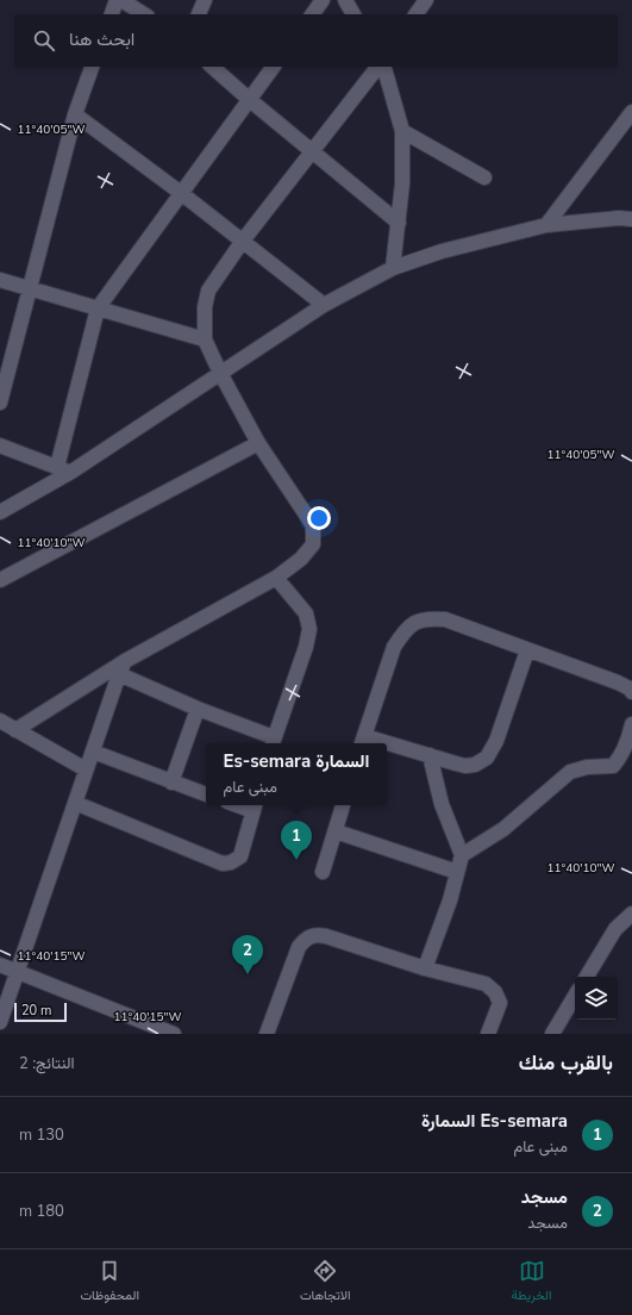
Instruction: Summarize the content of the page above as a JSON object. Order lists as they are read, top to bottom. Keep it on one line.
{"scale_bar":"20 m","page":{"search":"ابحث هنا","popup":["Es-semara السمارة","مبنى عام"],"pins":["1","2"],"scale":"20 m","heading":["بالقرب منك","النتائج: 2"],"list":[{"mark":"1","name":"Es-semara السمارة","note":"مبنى عام","value":"130 m"},{"mark":"2","name":"مسجد","note":"مسجد","value":"180 m"}],"nav":["الخريطة","الاتجاهات","المحفوظات"]},"coordinates":["11°40'05\"W","11°40'10\"W","11°40'15\"W"]}
